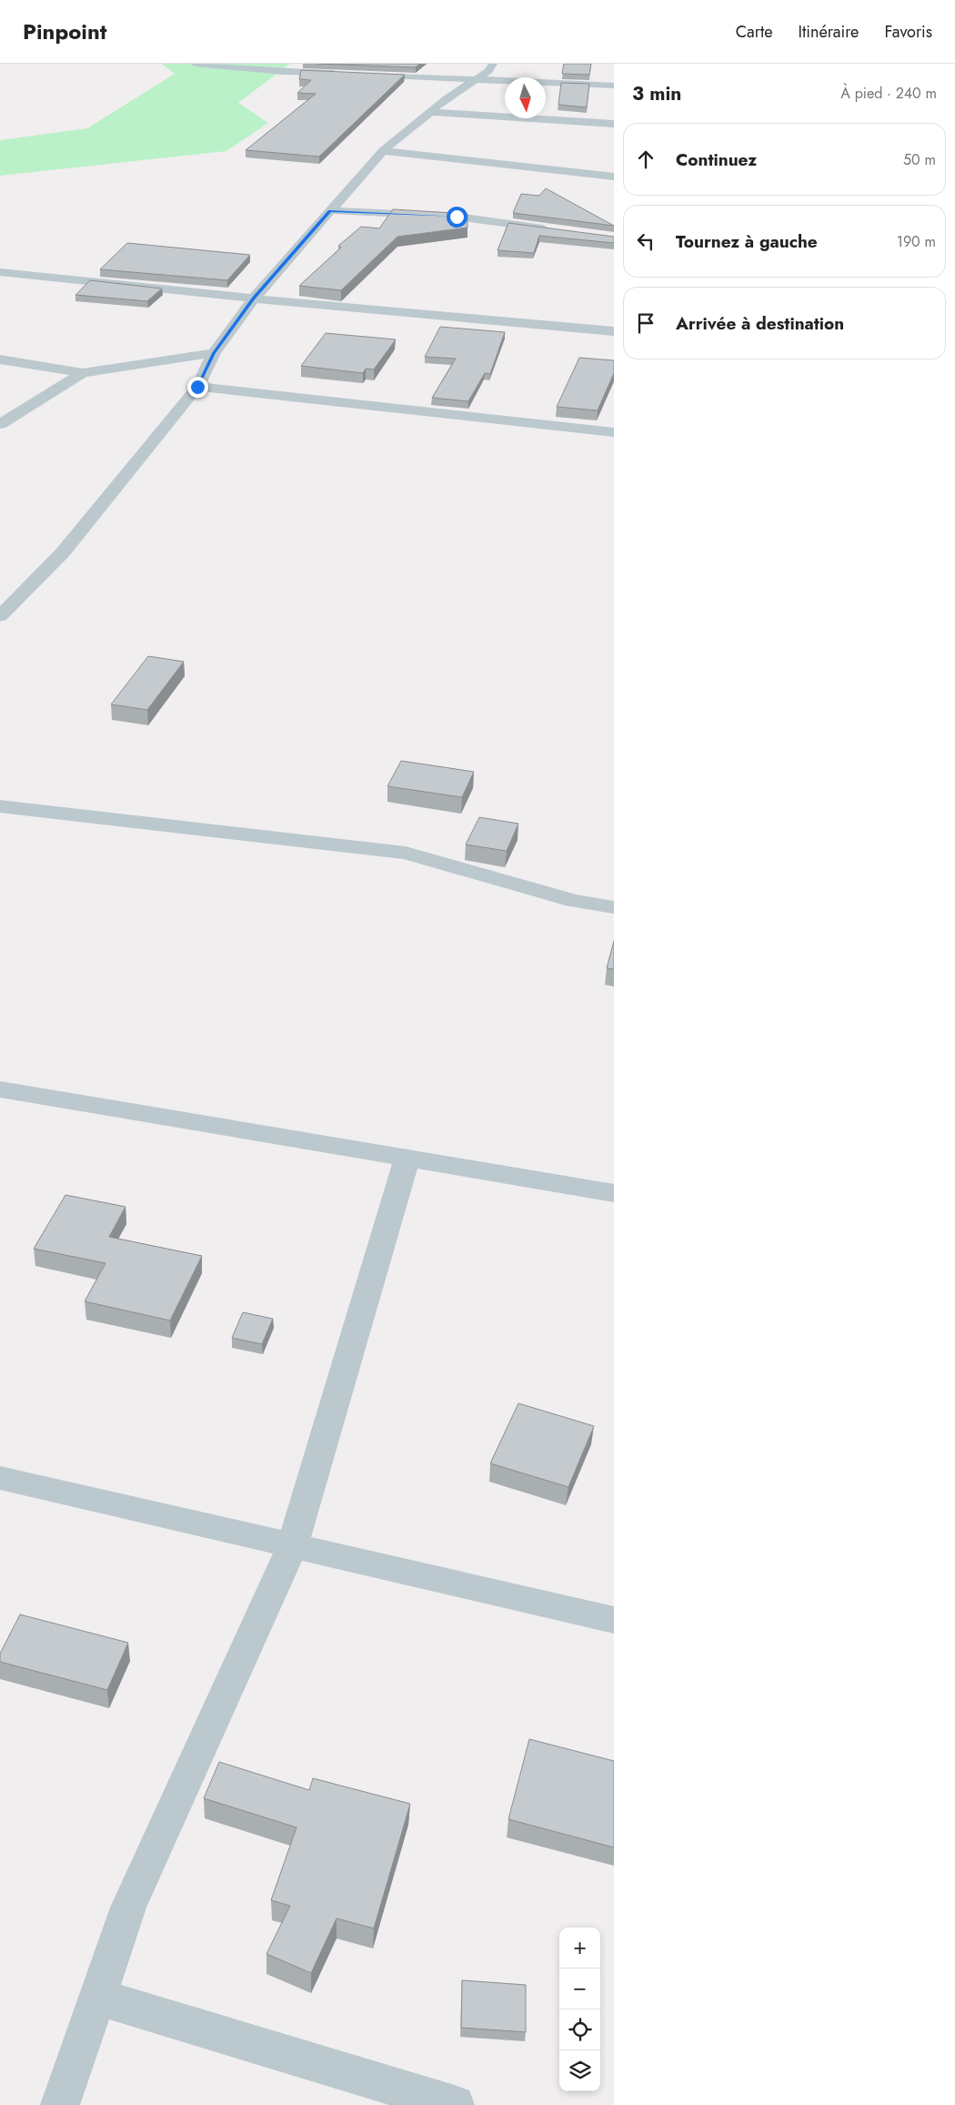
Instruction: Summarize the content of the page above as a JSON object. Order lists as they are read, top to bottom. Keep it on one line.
{"north":"bottom","page":{"header":"Pinpoint","nav":["Carte","Itinéraire","Favoris"],"heading":["3 min","À pied · 240 m"],"list":[["Continuez","50 m"],["Tournez à gauche","190 m"],"Arrivée à destination"],"map_buttons":["+","−"]}}
